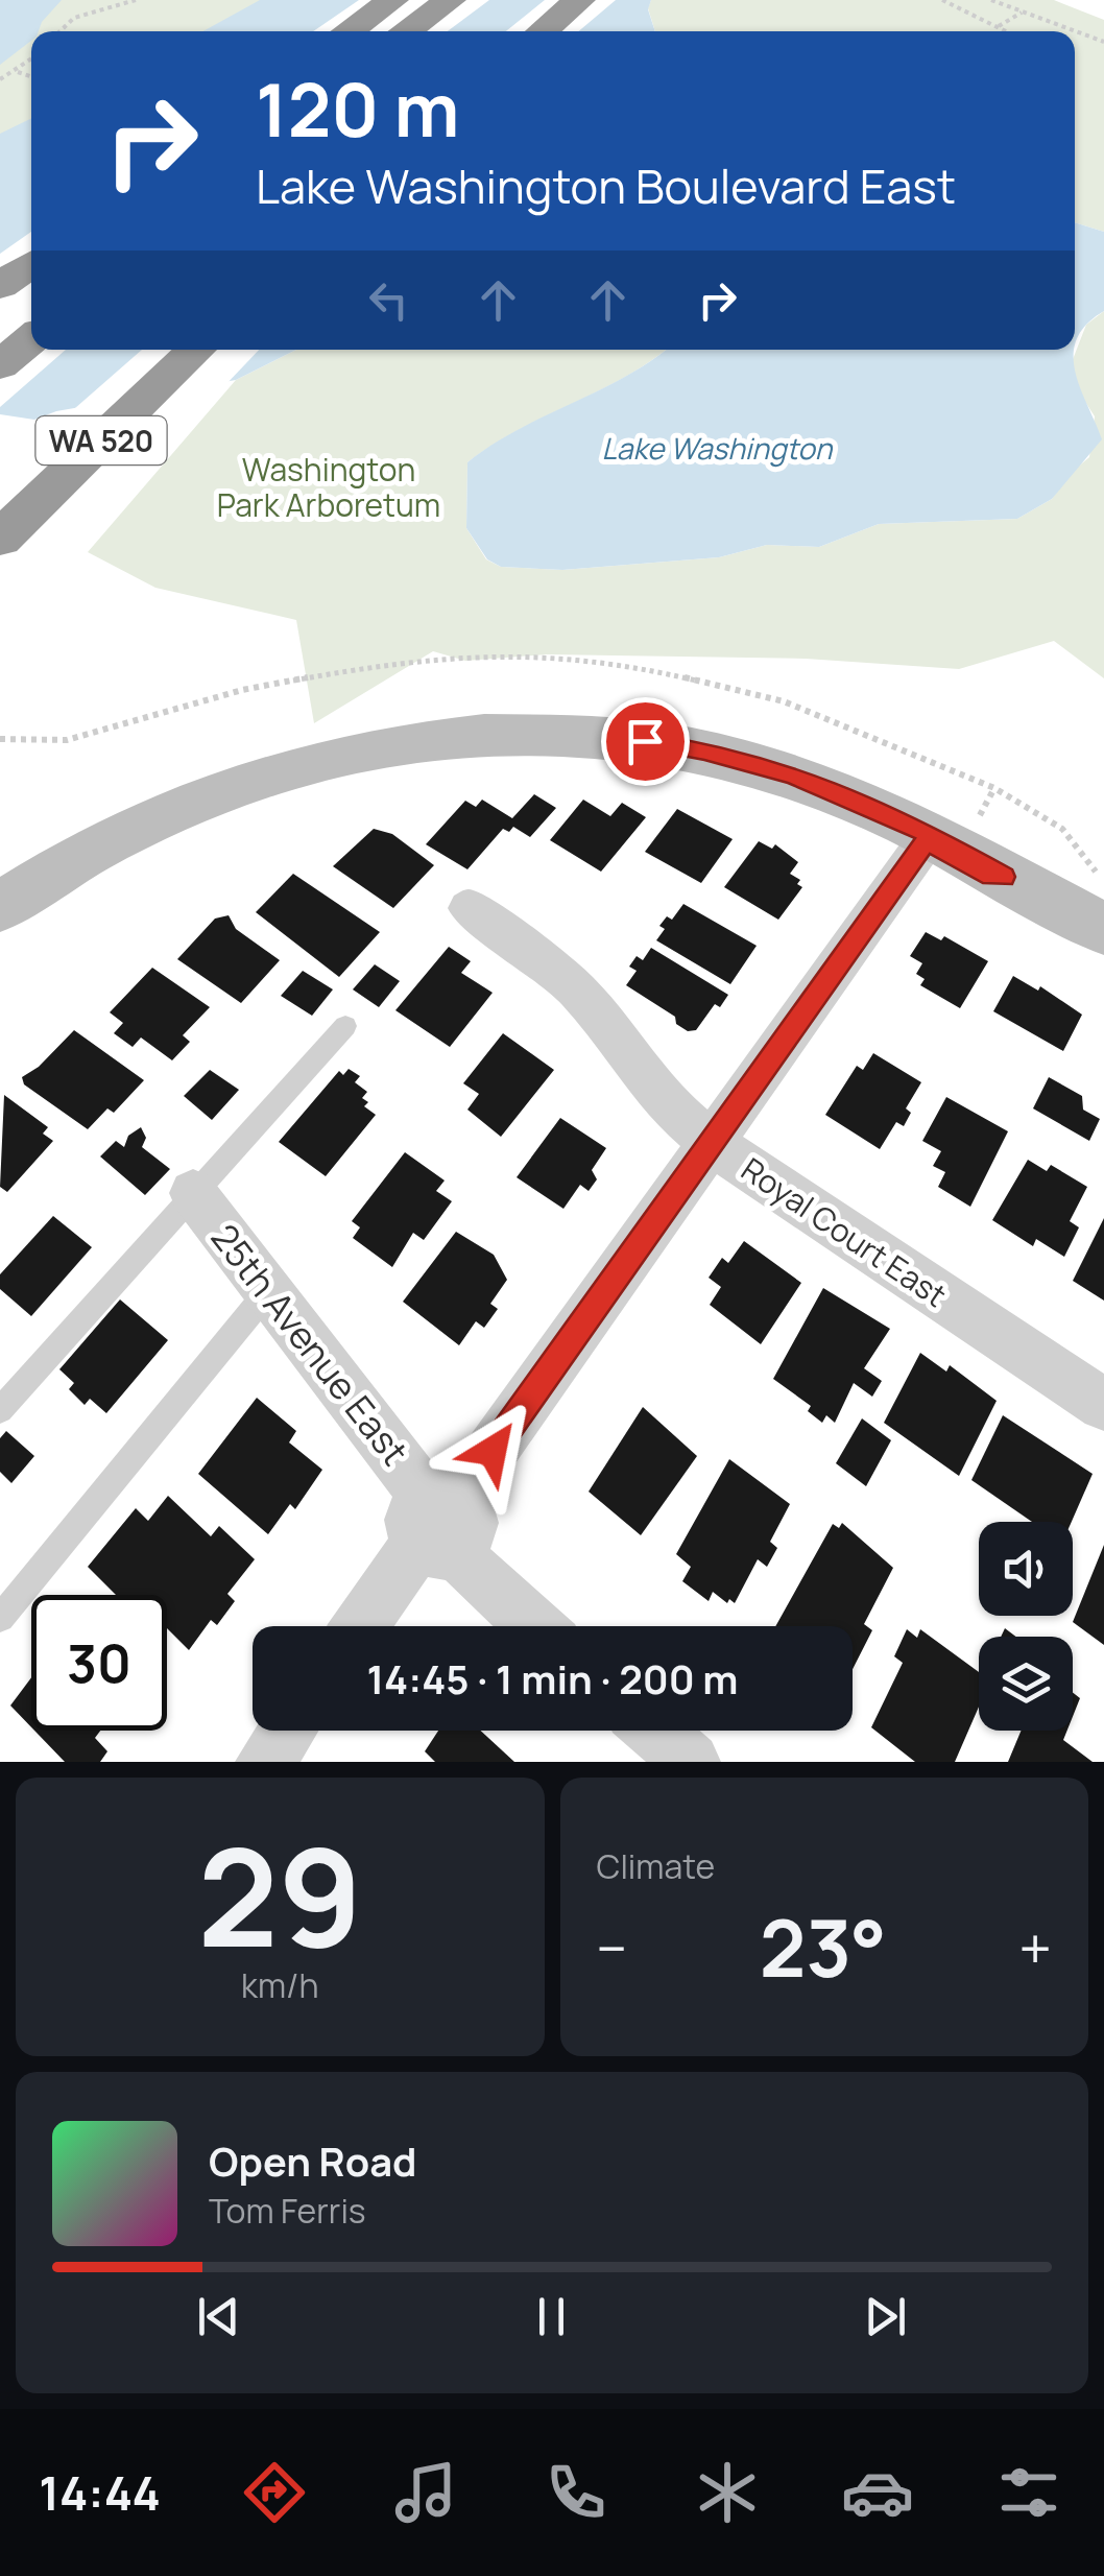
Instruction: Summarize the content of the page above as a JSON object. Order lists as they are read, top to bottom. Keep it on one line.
{"streets":{"highway":["WA 520"],"street":["Royal Court East","25th Avenue East"]},"water":["Lake Washington"],"parks":["Washington Park Arboretum"],"page":{"turn":["120 m","Lake Washington Boulevard East"],"limit":"30","trip":"14:45 · 1 min · 200 m","tile":[["29","km/h"],"Climate"],"heat":["−","23°","+"],"song":["Open Road","Tom Ferris"],"tabs":"14:44"}}
